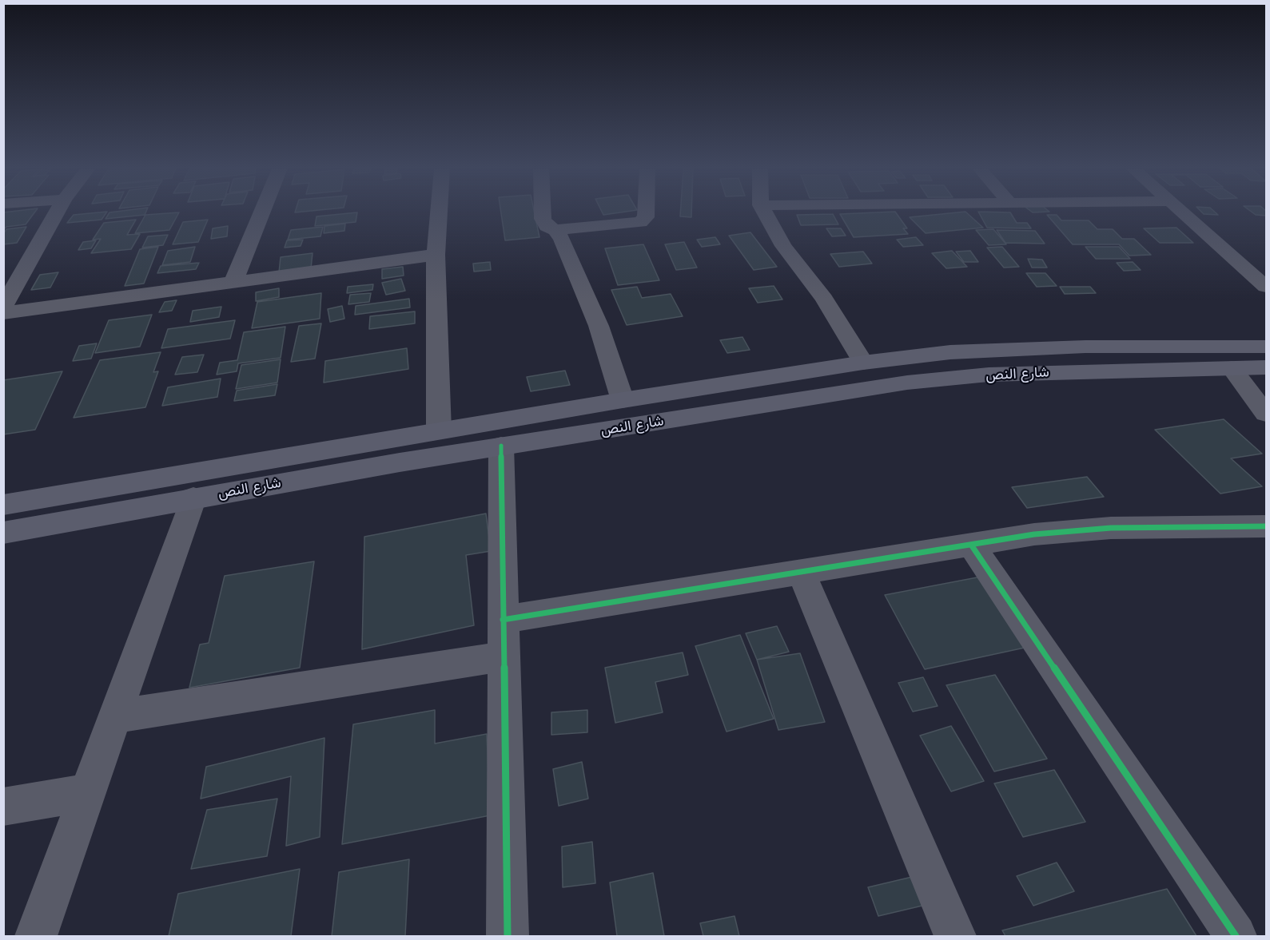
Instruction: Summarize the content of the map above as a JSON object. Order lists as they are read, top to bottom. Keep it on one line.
{"streets":{"main road":["شارع النص"]}}
